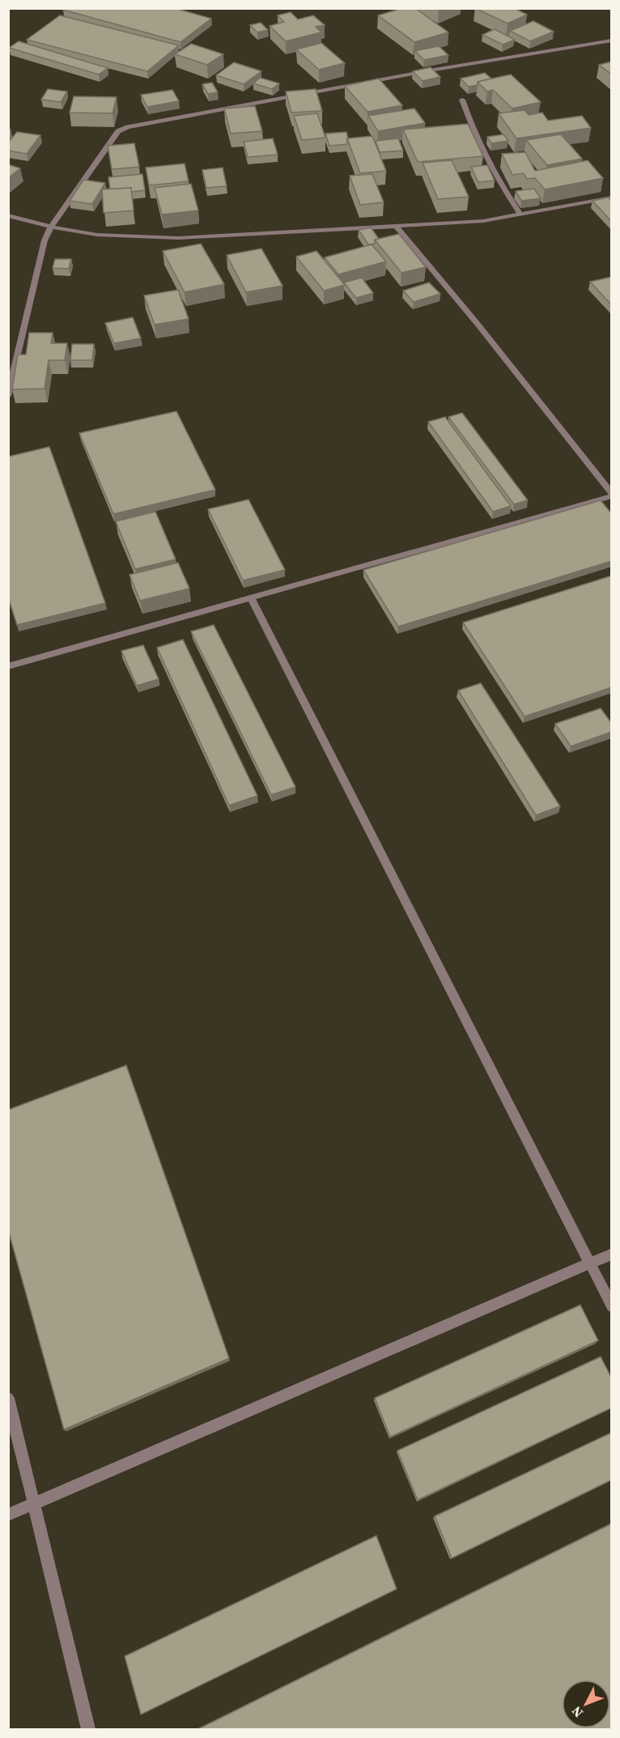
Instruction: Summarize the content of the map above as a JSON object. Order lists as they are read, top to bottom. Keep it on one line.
{"north":"bottom left"}
